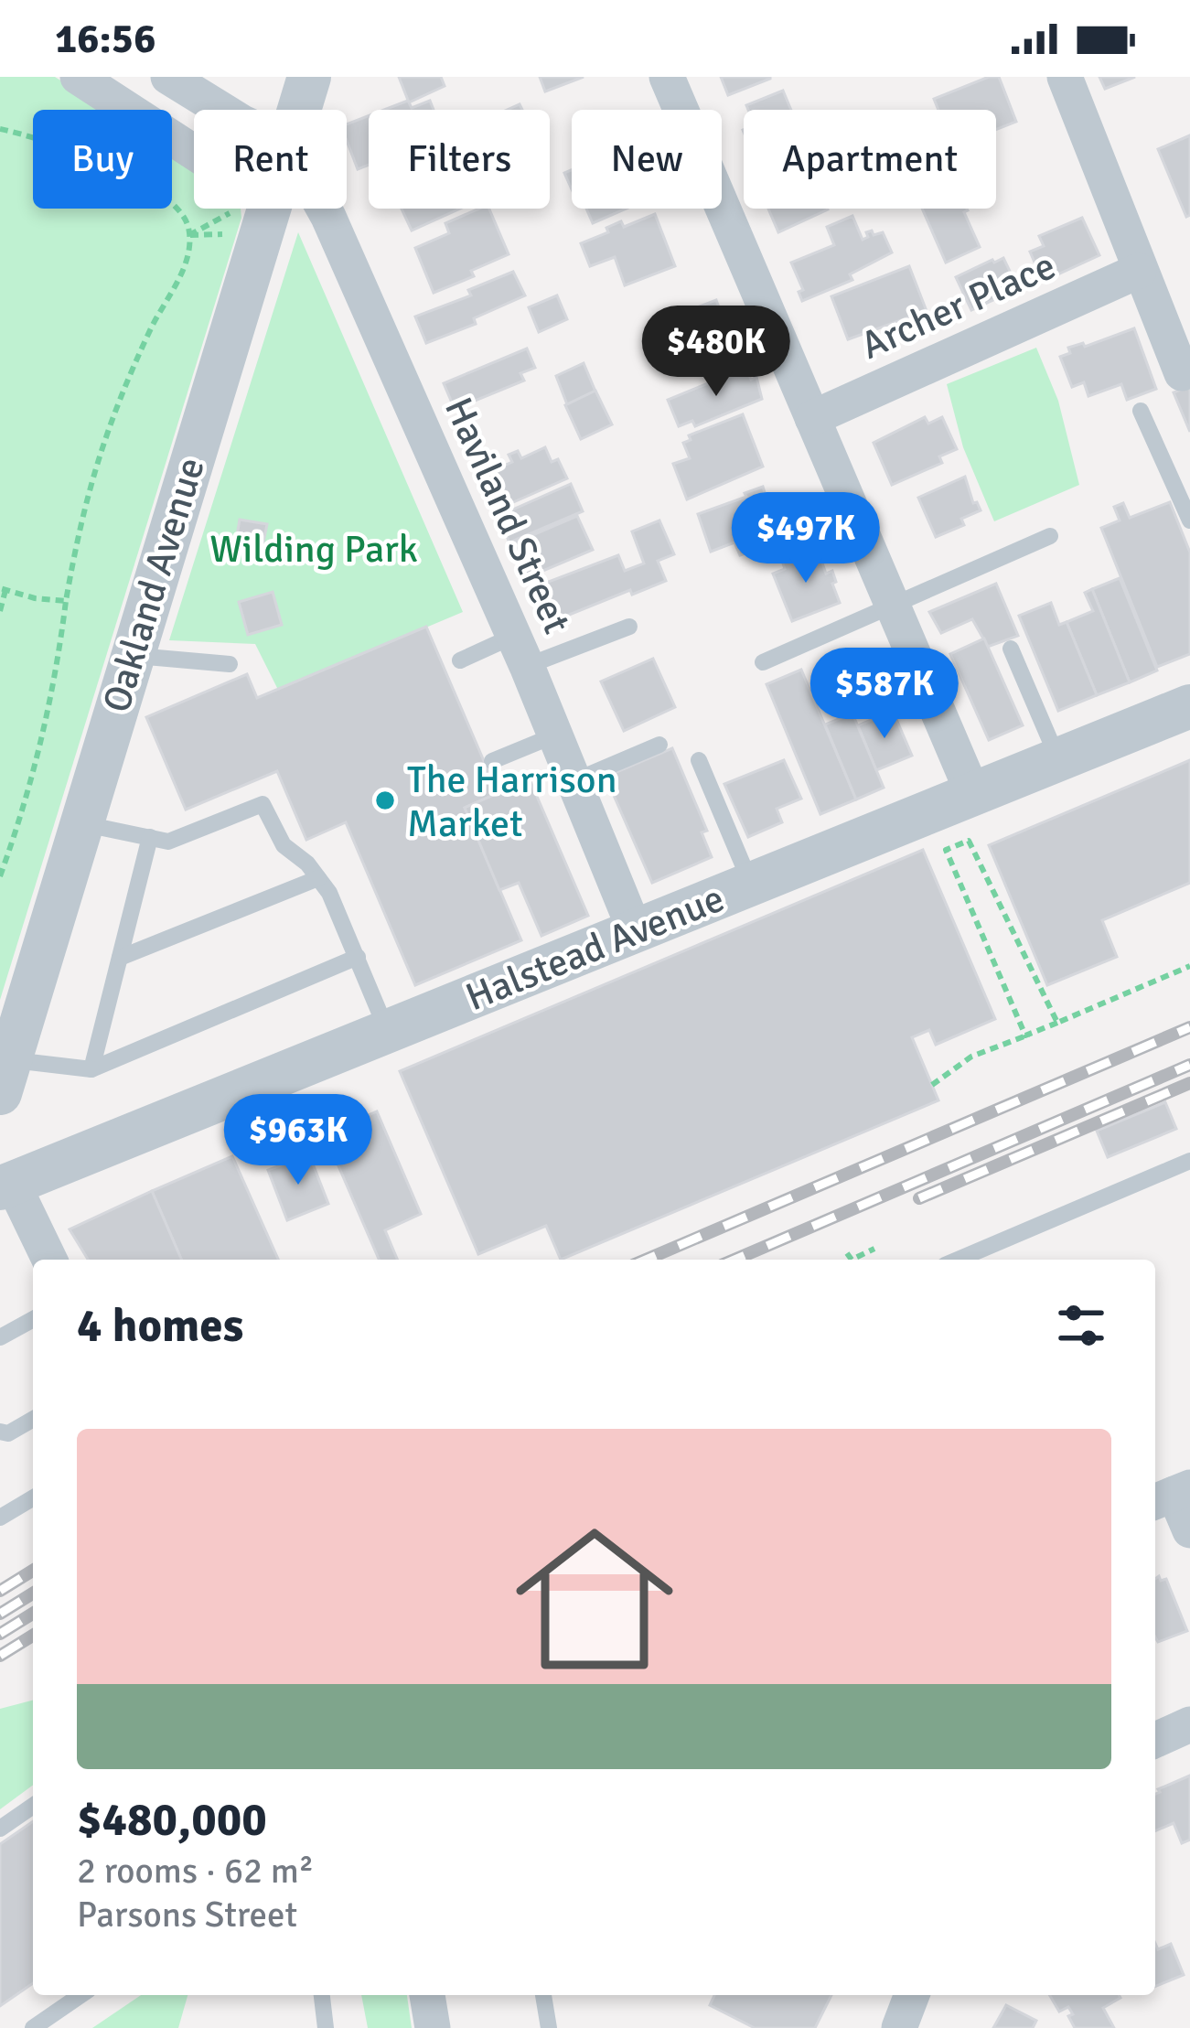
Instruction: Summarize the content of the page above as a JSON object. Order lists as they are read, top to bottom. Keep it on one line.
{"streets":{"street":["Archer Place","Haviland Street","Oakland Avenue","Halstead Avenue"]},"crossings":[["Haviland Street","Halstead Avenue"]],"parks":["Wilding Park"],"places":["The Harrison Market"],"page":{"status":"16:56","chip":["Buy","Rent","Filters","New","Apartment"],"price":["$480K","$497K","$587K","$963K"],"heading":"4 homes","list":[{"name":"$480,000","note":"2 rooms · 62 m² · Parsons Street"}]}}
